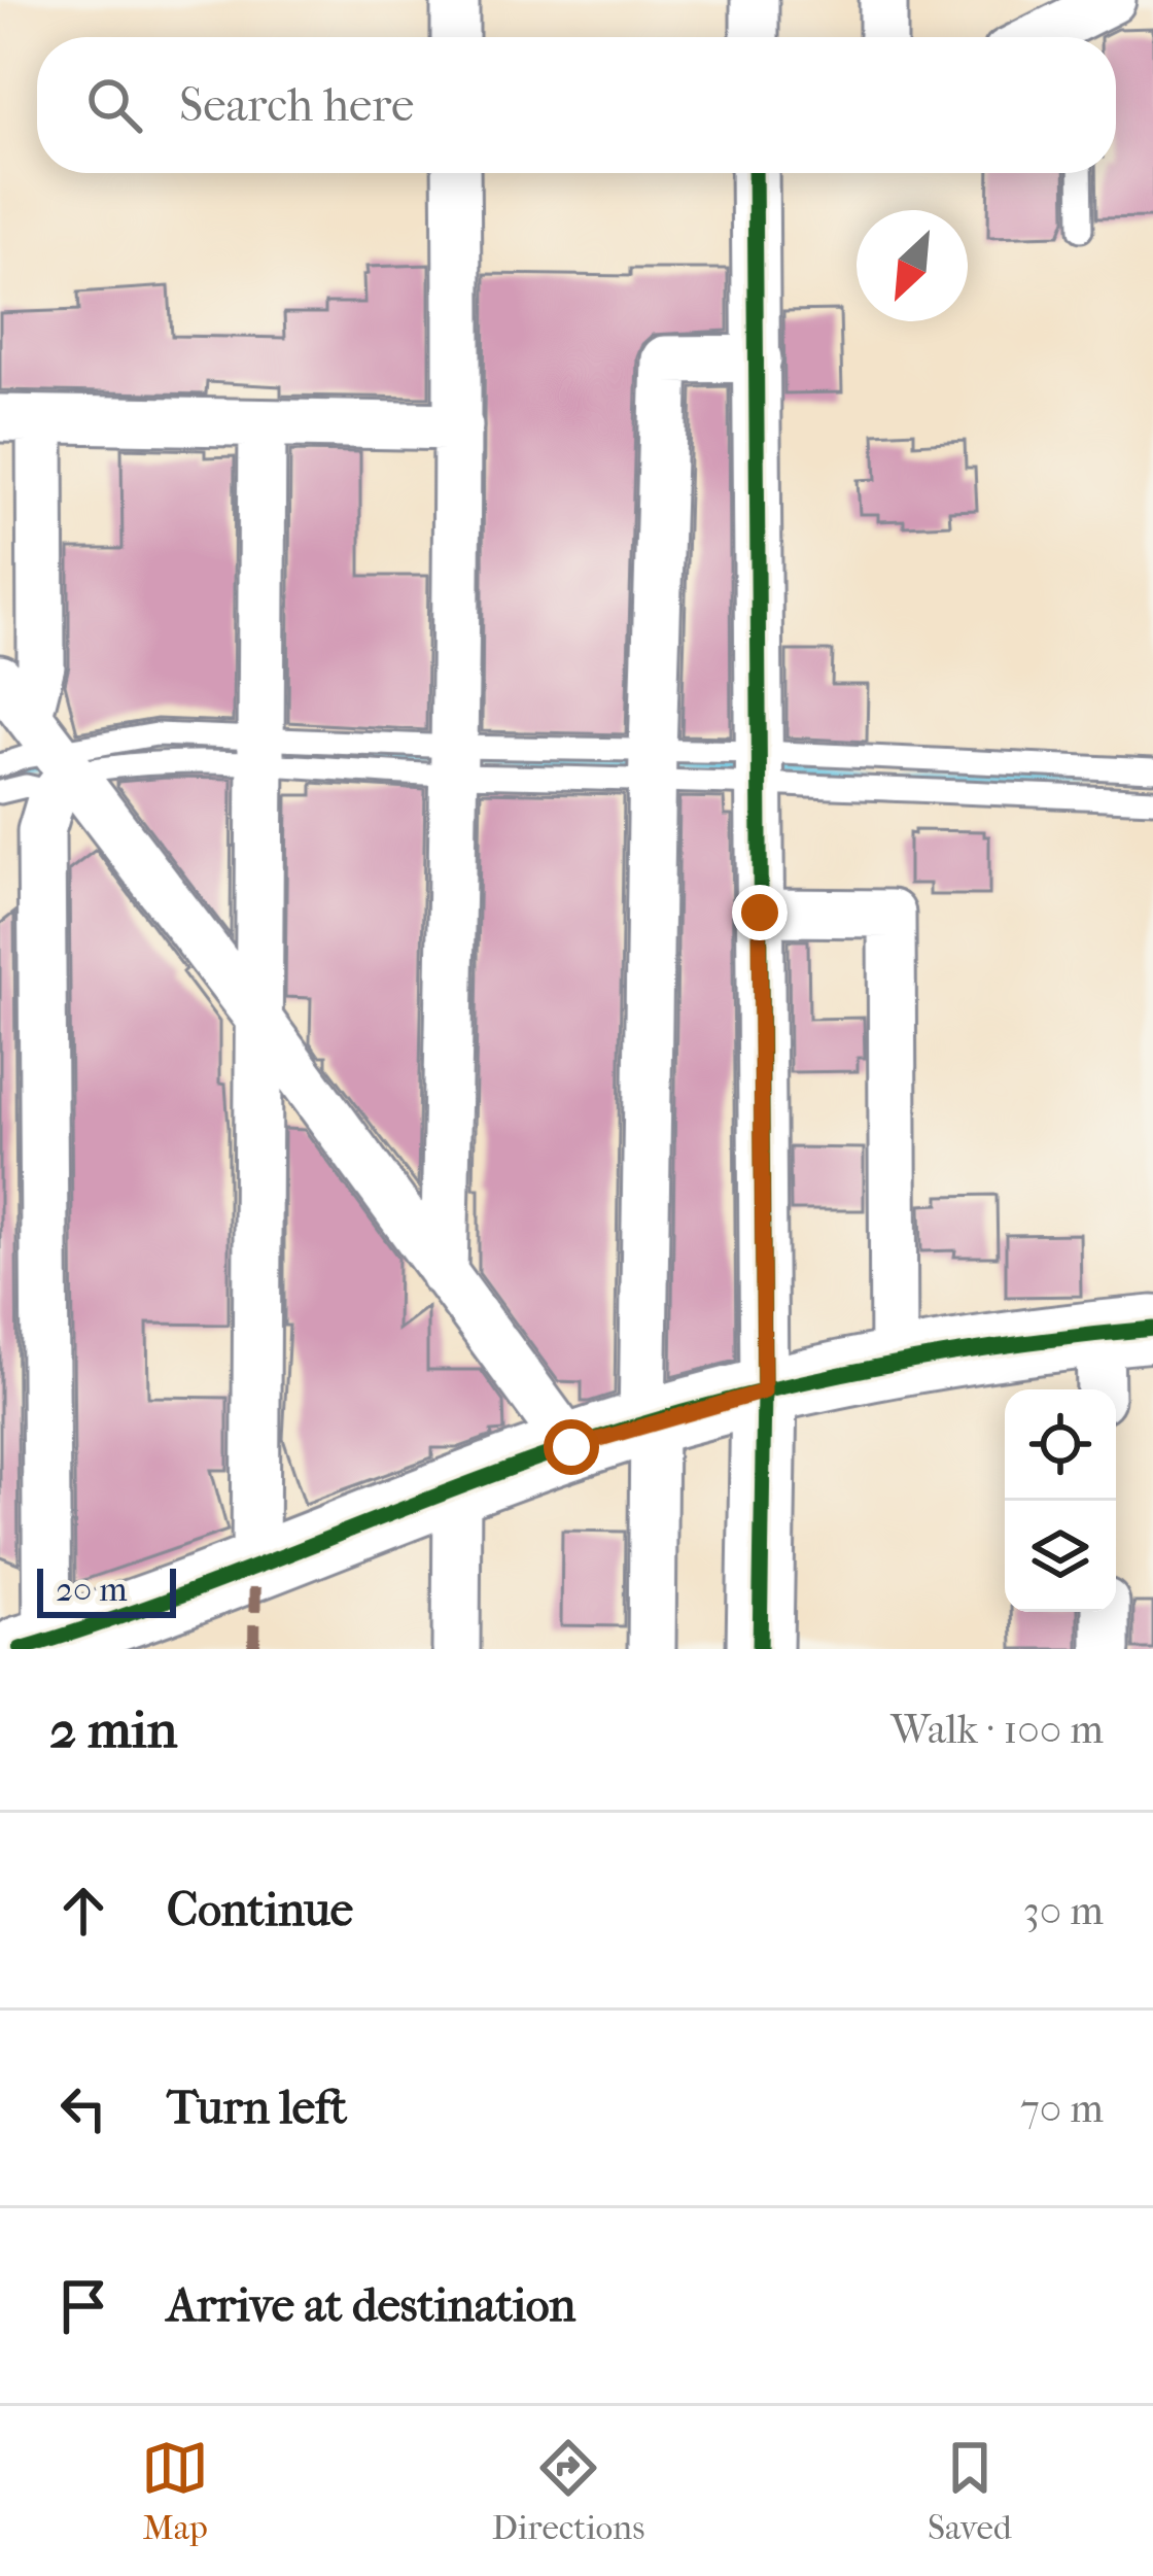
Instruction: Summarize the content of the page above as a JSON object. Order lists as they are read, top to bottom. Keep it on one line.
{"scale_bar":"20 m","north":"bottom left","page":{"search":"Search here","scale":"20 m","heading":["2 min","Walk · 100 m"],"list":[["Continue","30 m"],["Turn left","70 m"],"Arrive at destination"],"nav":["Map","Directions","Saved"]}}
